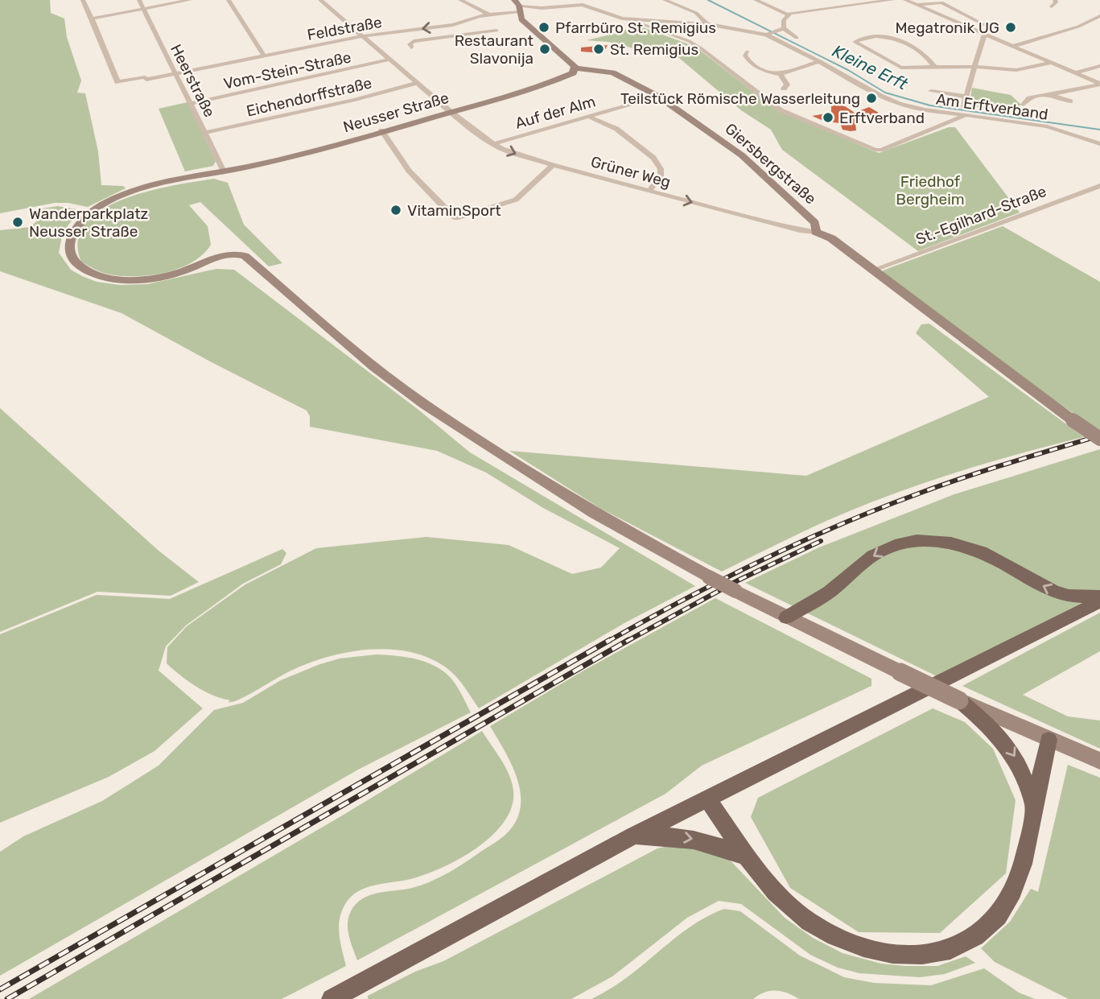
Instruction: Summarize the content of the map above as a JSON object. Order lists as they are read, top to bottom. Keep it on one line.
{"streets":{"main road":["Neusser Straße","Giersbergstraße"],"street":["Feldstraße","Vom-Stein-Straße","Heerstraße","Eichendorffstraße","Am Erftverband","Auf der Alm","Grüner Weg","St.-Egilhard-Straße"]},"crossings":[["Feldstraße","Heerstraße"],["Feldstraße","Grüner Weg"],["Vom-Stein-Straße","Heerstraße"],["Vom-Stein-Straße","Grüner Weg"],["Heerstraße","Eichendorffstraße"],["Heerstraße","Neusser Straße"],["Eichendorffstraße","Grüner Weg"],["Neusser Straße","Giersbergstraße"],["Neusser Straße","Grüner Weg"],["Auf der Alm","Giersbergstraße"],["Auf der Alm","Grüner Weg"],["Giersbergstraße","Grüner Weg"],["Giersbergstraße","St.-Egilhard-Straße"]],"one_way":["Grüner Weg"],"water":["Kleine Erft"],"parks":["Friedhof Bergheim"],"places":["Pfarrbüro St. Remigius","Megatronik UG","Restaurant Slavonija","St. Remigius","Teilstück Römische Wasserleitung","Erftverband","VitaminSport","Wanderparkplatz Neusser Straße"]}
